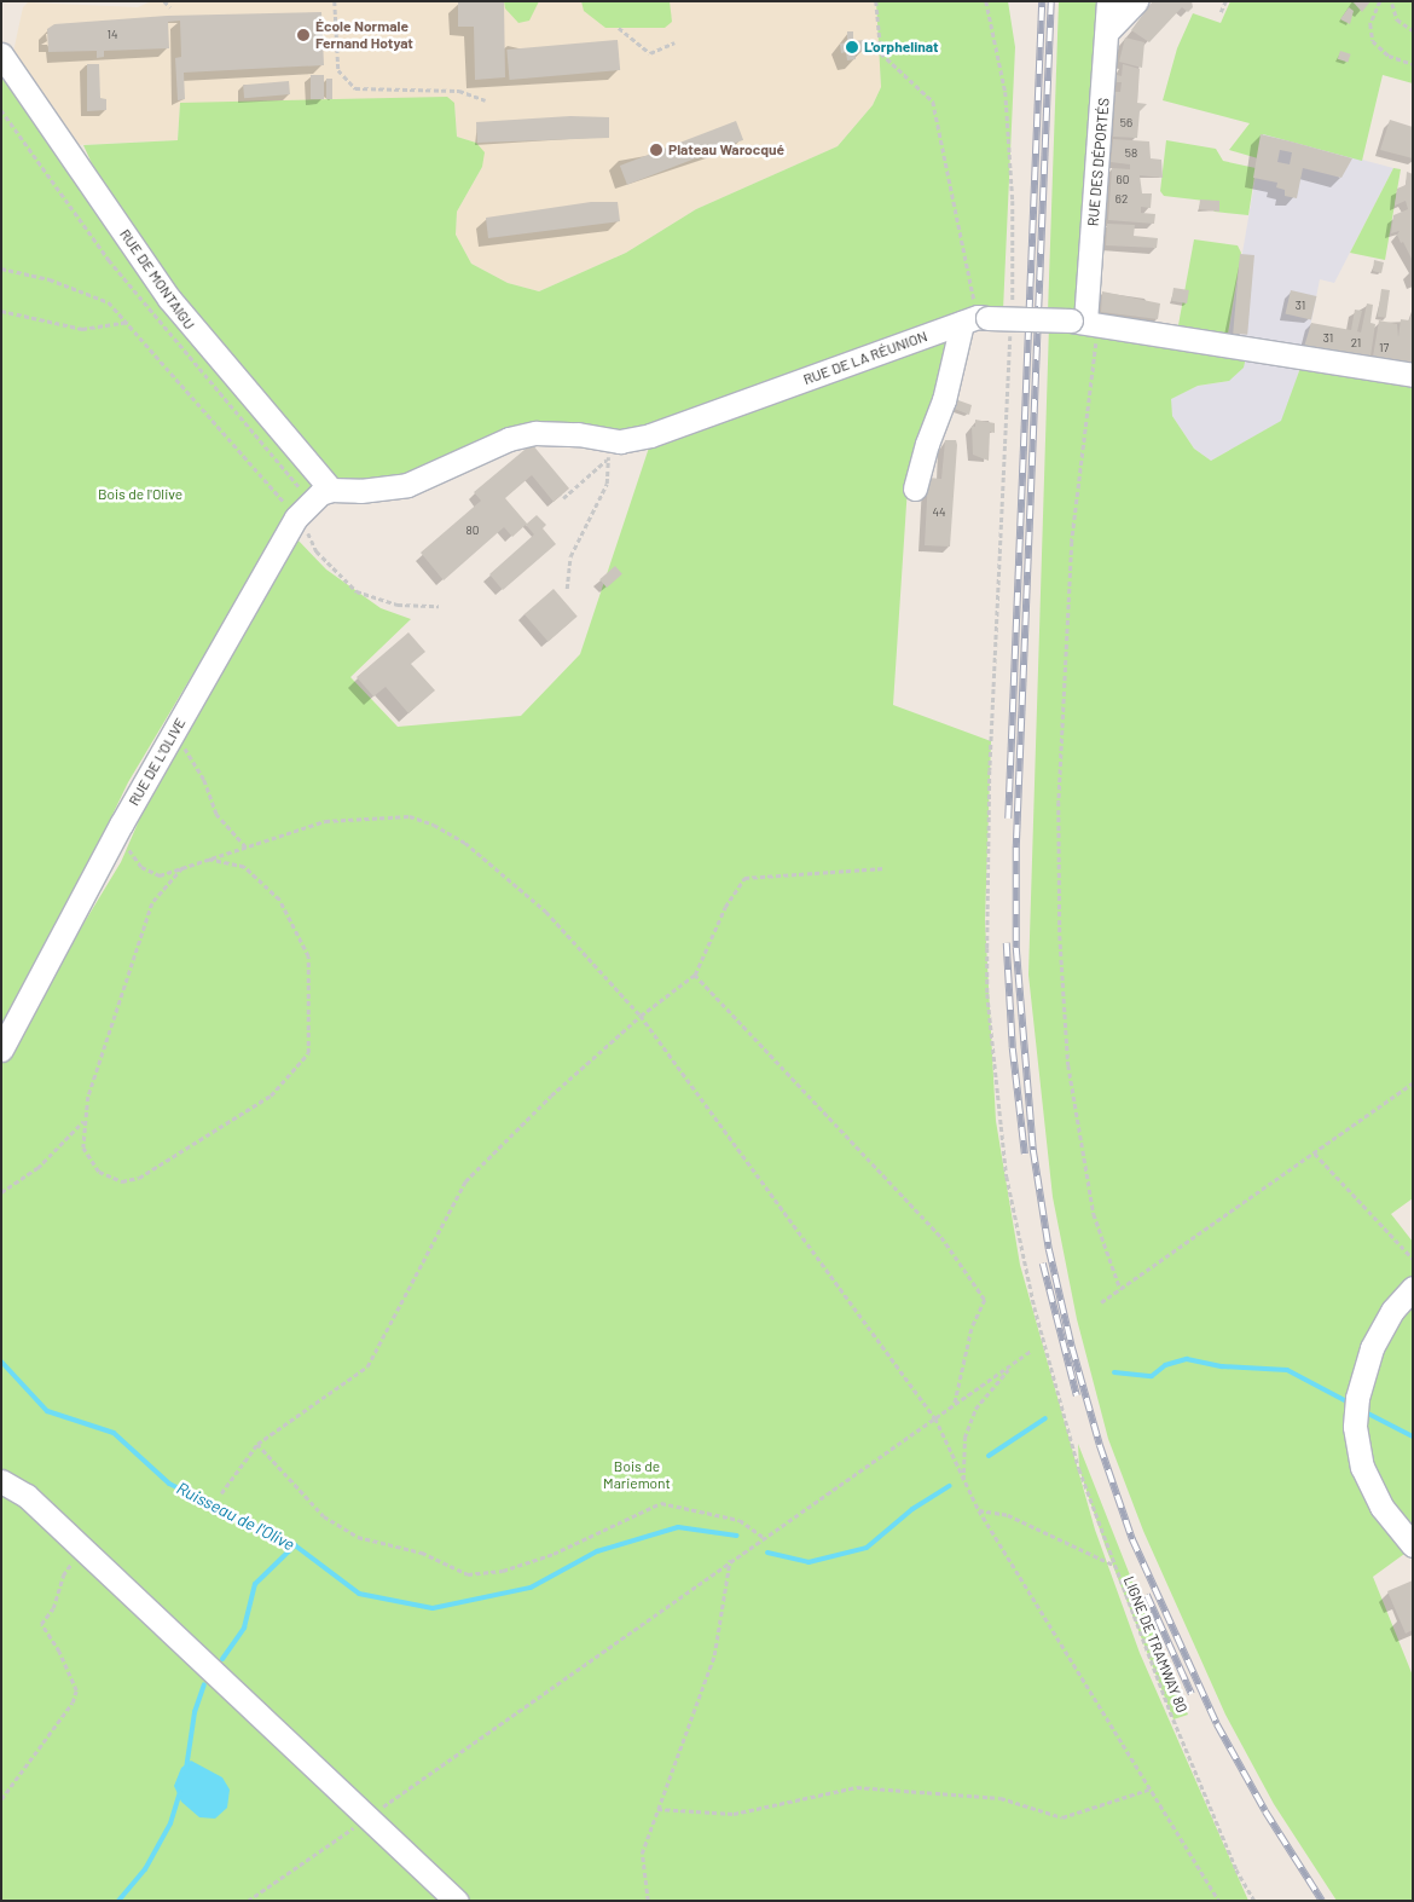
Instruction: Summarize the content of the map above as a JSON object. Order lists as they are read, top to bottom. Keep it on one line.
{"streets":{"street":["RUE DES DÉPORTÉS","RUE DE MONTAIGU","RUE DE LA RÉUNION","RUE DE L'OLIVE"],"path":["LIGNE DE TRAMWAY 80"]},"crossings":[["RUE DES DÉPORTÉS","RUE DE LA RÉUNION"],["RUE DE MONTAIGU","RUE DE LA RÉUNION"],["RUE DE MONTAIGU","RUE DE L'OLIVE"],["RUE DE LA RÉUNION","RUE DE L'OLIVE"]],"water":["Ruisseau de l'Olive"],"parks":["Bois de l'Olive","Bois de Mariemont"],"places":["École Normale Fernand Hotyat","L'orphelinat","Plateau Warocqué"],"house_numbers":["14","56","58","60","62","31","31","21","17","44","80"]}
